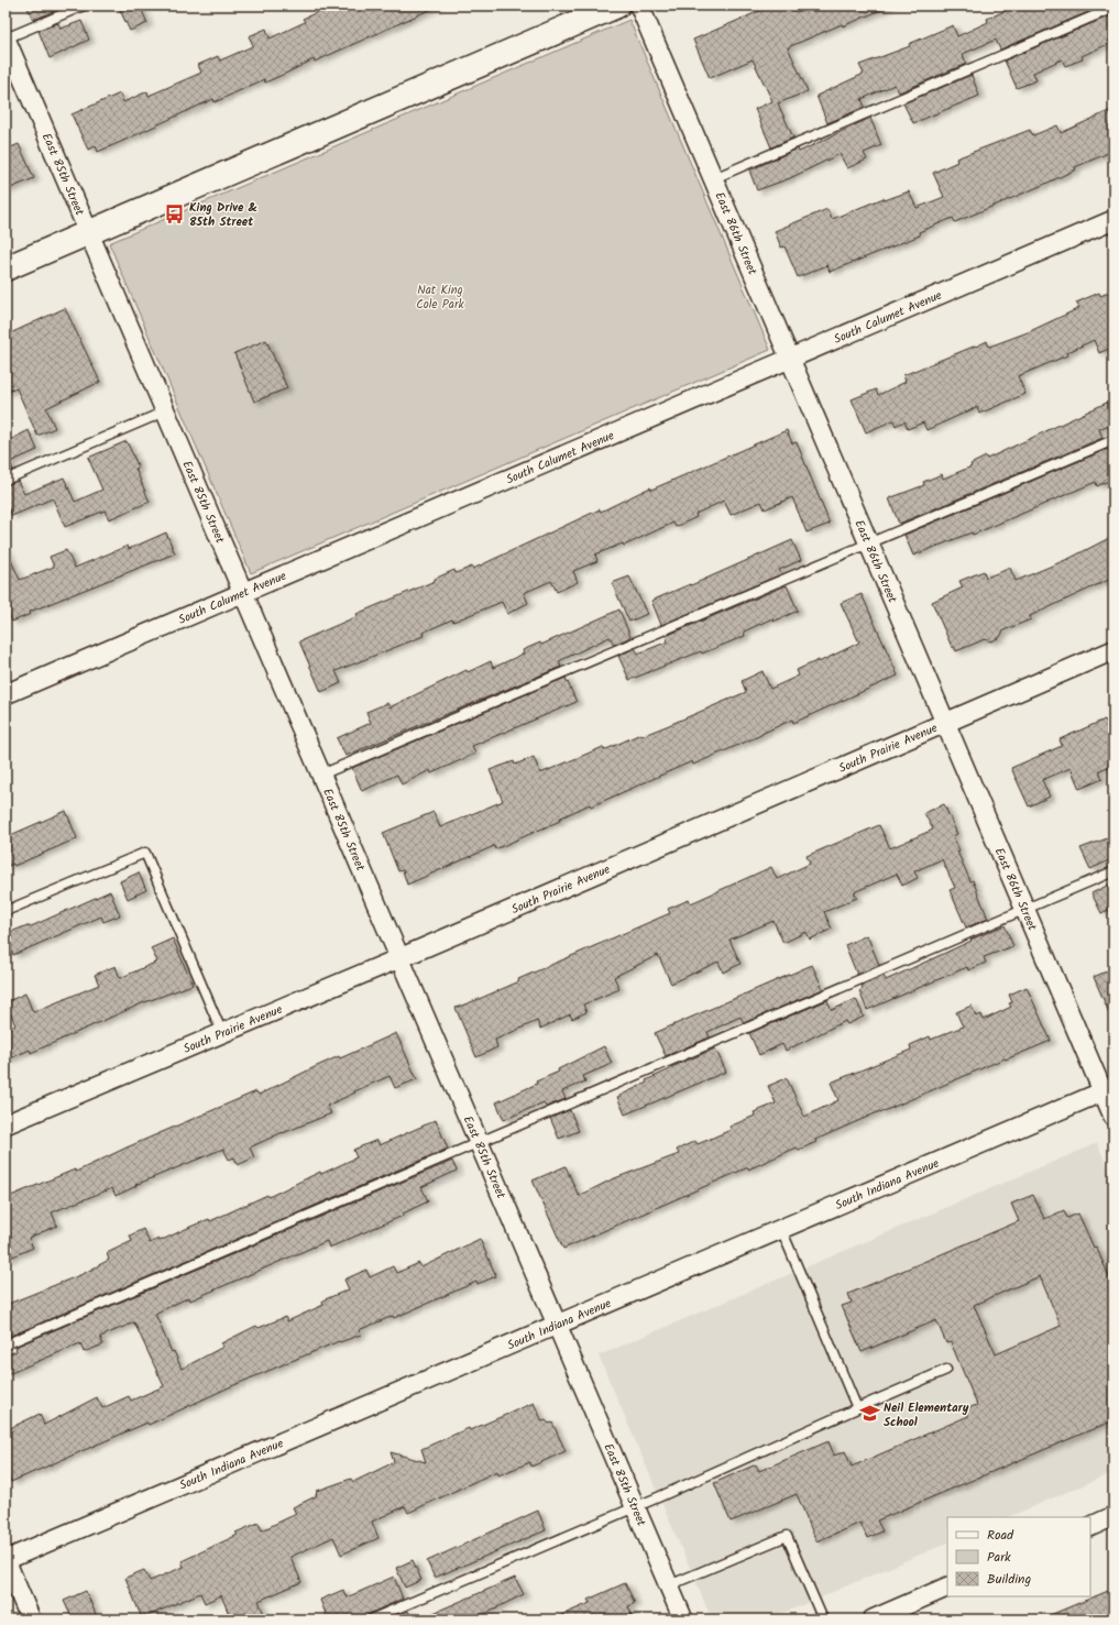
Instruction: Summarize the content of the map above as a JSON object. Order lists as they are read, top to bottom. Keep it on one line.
{"streets":{"street":["East 85th Street","East 86th Street","South Calumet Avenue","South Prairie Avenue","South Indiana Avenue"]},"crossings":[["East 85th Street","South Calumet Avenue"],["East 85th Street","South Prairie Avenue"],["East 85th Street","South Indiana Avenue"],["East 86th Street","South Calumet Avenue"],["East 86th Street","South Prairie Avenue"],["East 86th Street","South Indiana Avenue"]],"parks":["Nat King Cole Park"],"places":{"bus stop":["King Drive & 85th Street"],"school or university":["Neil Elementary School"]},"legend":["Road","Park","Building"]}
